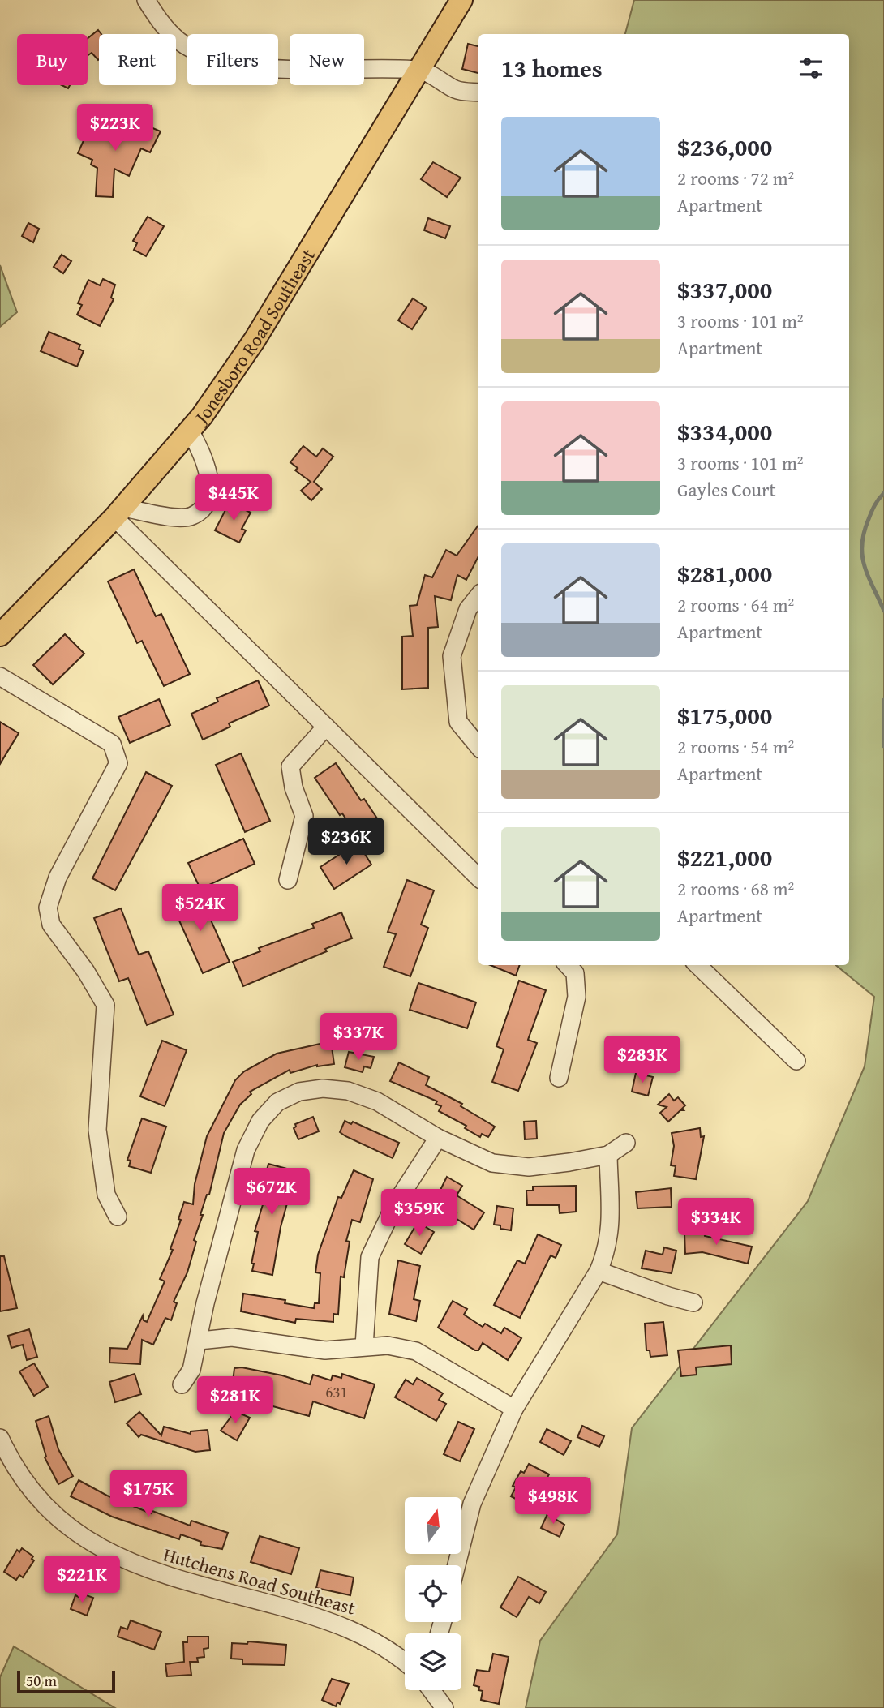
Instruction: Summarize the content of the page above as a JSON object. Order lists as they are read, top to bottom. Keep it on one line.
{"streets":{"main road":["Jonesboro Road Southeast"],"street":["Hutchens Road Southeast"]},"house_numbers":["631"],"scale_bar":"50 m","north":"top","page":{"chip":["Buy","Rent","Filters","New"],"heading":"13 homes","list":[{"name":"$236,000","note":"2 rooms · 72 m² · Apartment"},{"name":"$337,000","note":"3 rooms · 101 m² · Apartment"},{"name":"$334,000","note":"3 rooms · 101 m² · Gayles Court"},{"name":"$281,000","note":"2 rooms · 64 m² · Apartment"},{"name":"$175,000","note":"2 rooms · 54 m² · Apartment"},{"name":"$221,000","note":"2 rooms · 68 m² · Apartment"}],"price":["$223K","$445K","$236K","$524K","$337K","$283K","$672K","$359K","$334K","$281K","$175K","$498K","$221K"],"scale":"50 m"}}
